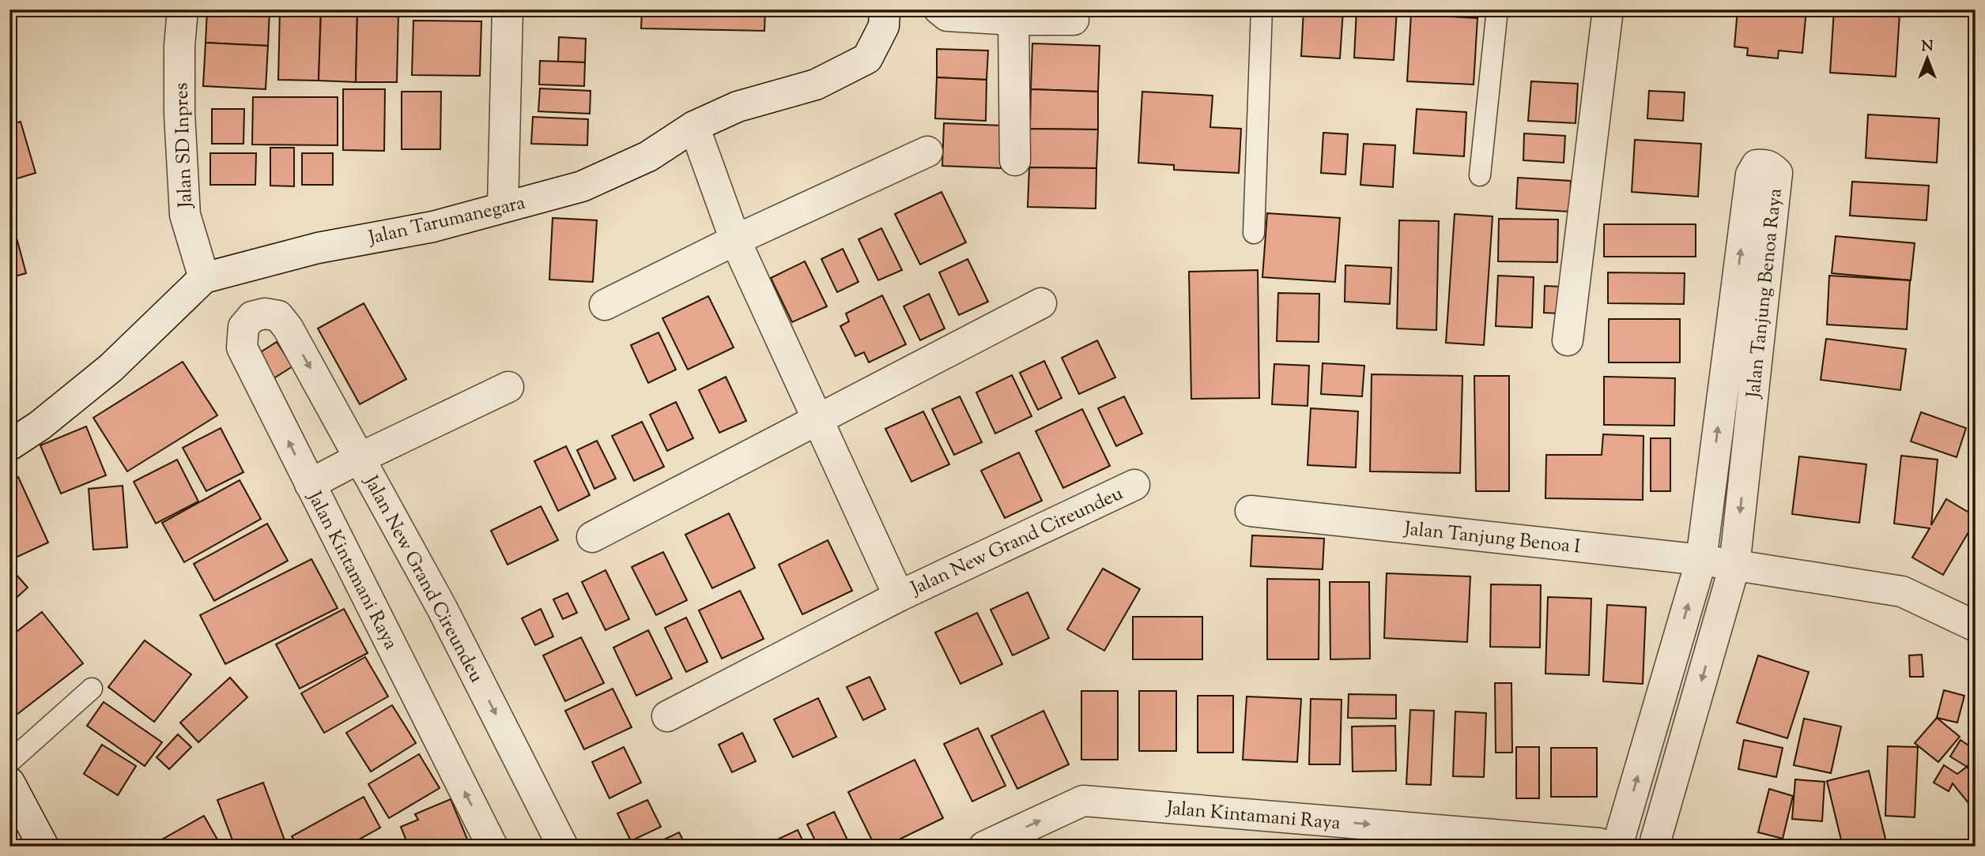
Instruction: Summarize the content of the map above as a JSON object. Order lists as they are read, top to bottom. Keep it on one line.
{"streets":{"street":["Jalan SD Inpres","Jalan Tarumanegara","Jalan Tanjung Benoa Raya","Jalan Tanjung Benoa I","Jalan New Grand Cireundeu","Jalan Kintamani Raya"]},"crossings":[["Jalan SD Inpres","Jalan Tarumanegara"],["Jalan Tarumanegara","Jalan New Grand Cireundeu"],["Jalan Tanjung Benoa Raya","Jalan Tanjung Benoa I"],["Jalan Tanjung Benoa Raya","Jalan Kintamani Raya"],["Jalan New Grand Cireundeu","Jalan Kintamani Raya"]],"one_way":["Jalan New Grand Cireundeu"],"north":"top"}
